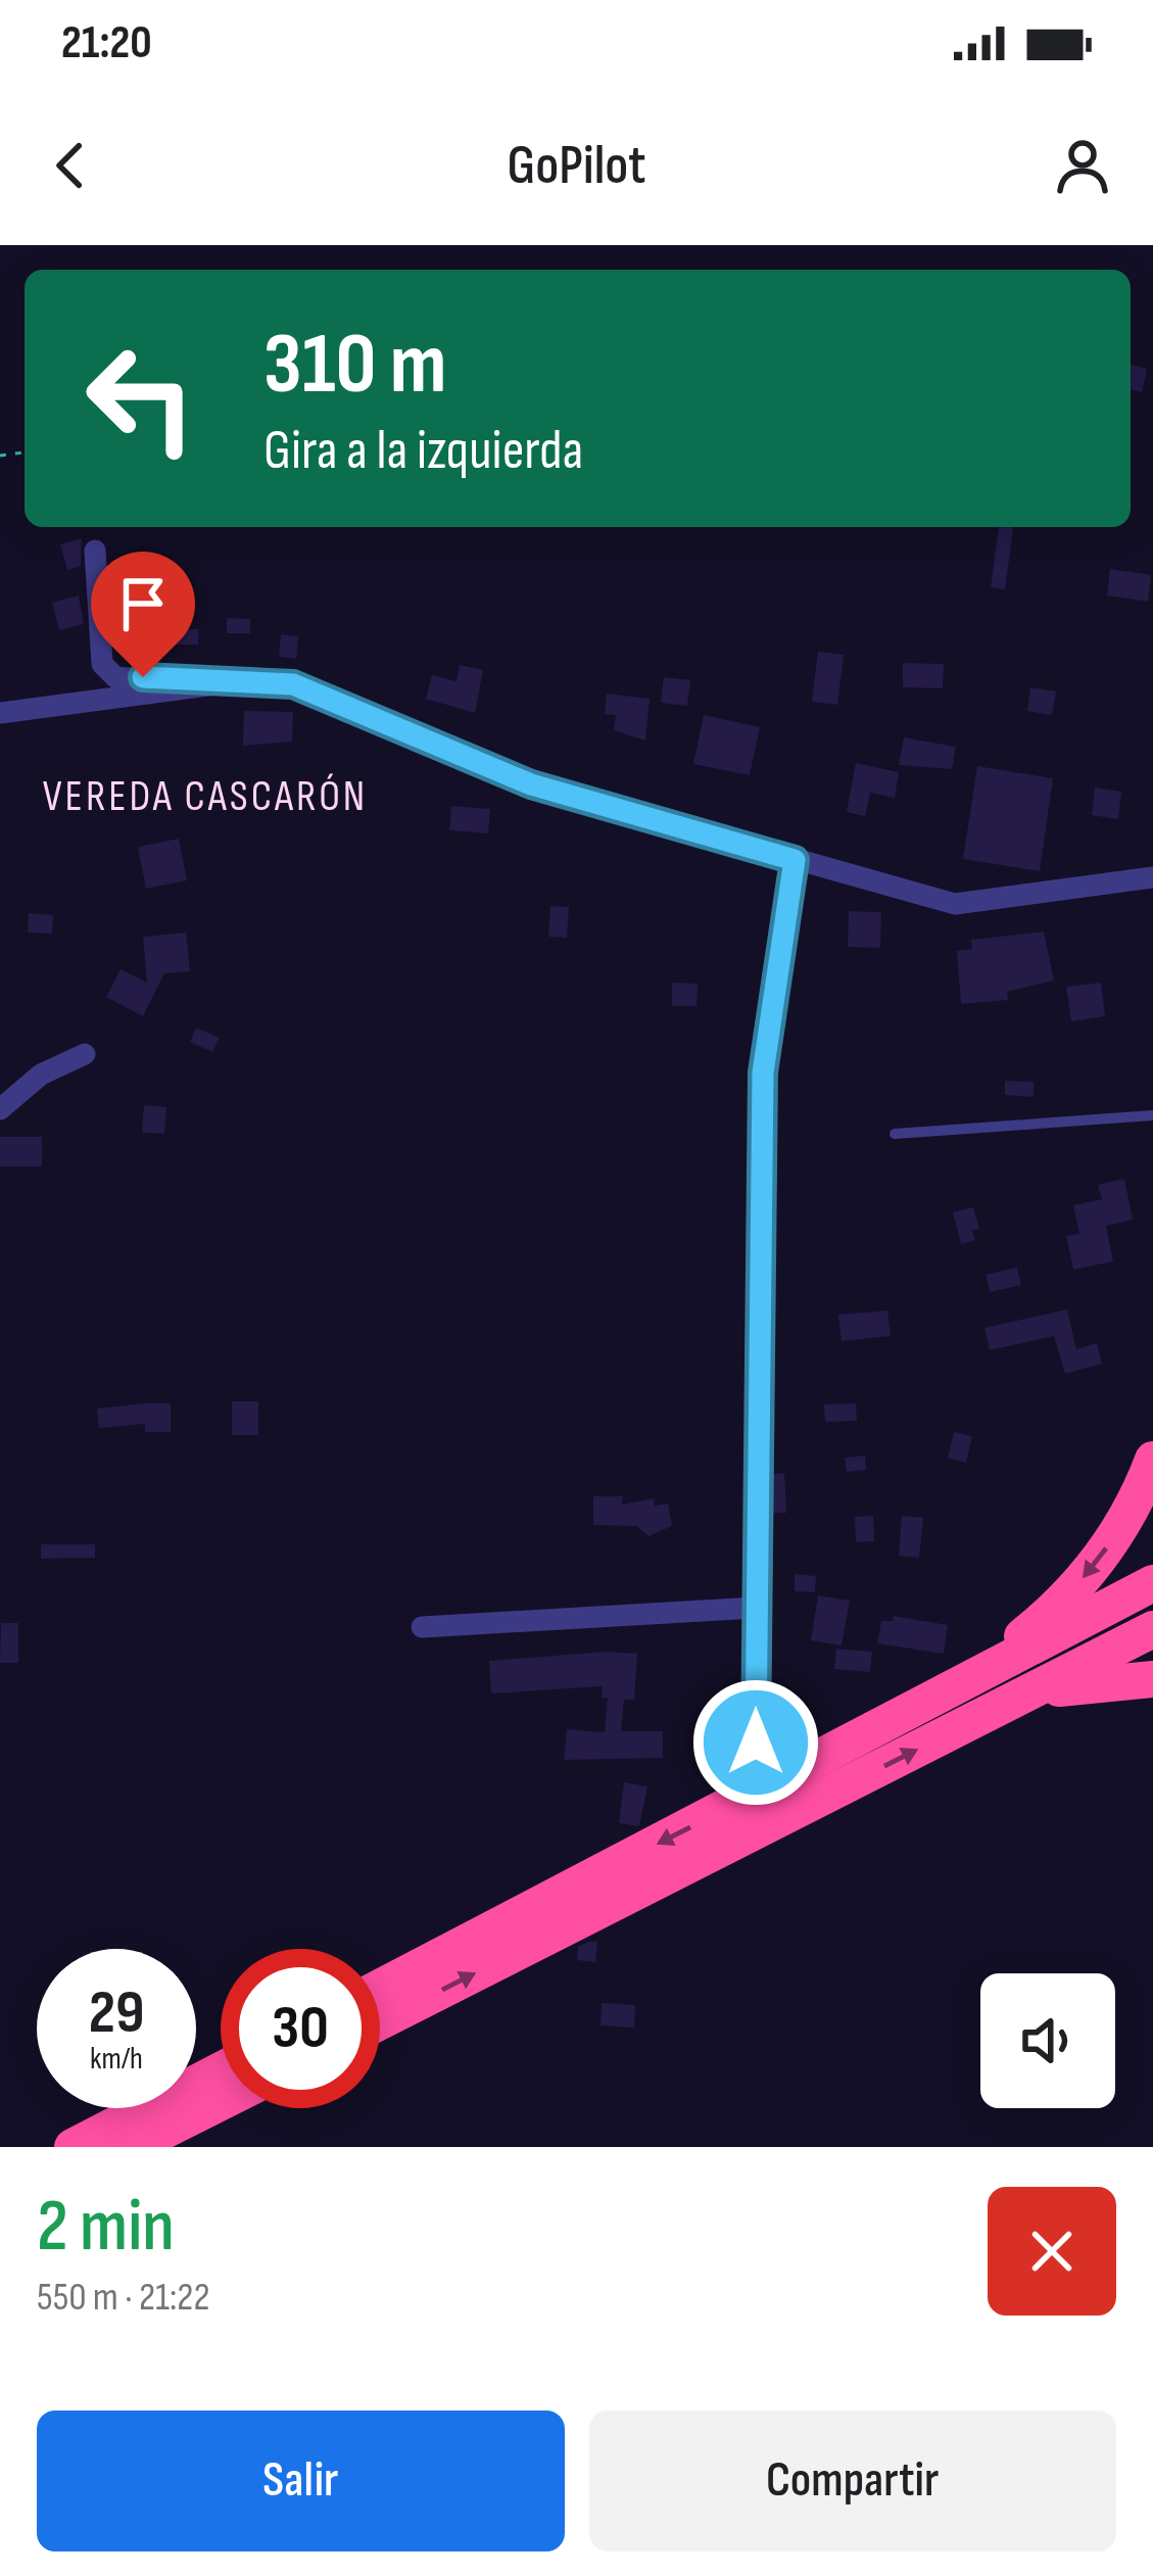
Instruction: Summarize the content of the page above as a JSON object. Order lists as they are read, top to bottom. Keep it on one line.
{"districts":["VEREDA CASCARÓN"],"page":{"status":"21:20","header":"GoPilot","turn":["310 m","Gira a la izquierda"],"speed":"29 km/h","limit":"30","heading":["2 min","550 m · 21:22"],"buttons":["Salir","Compartir"]}}
